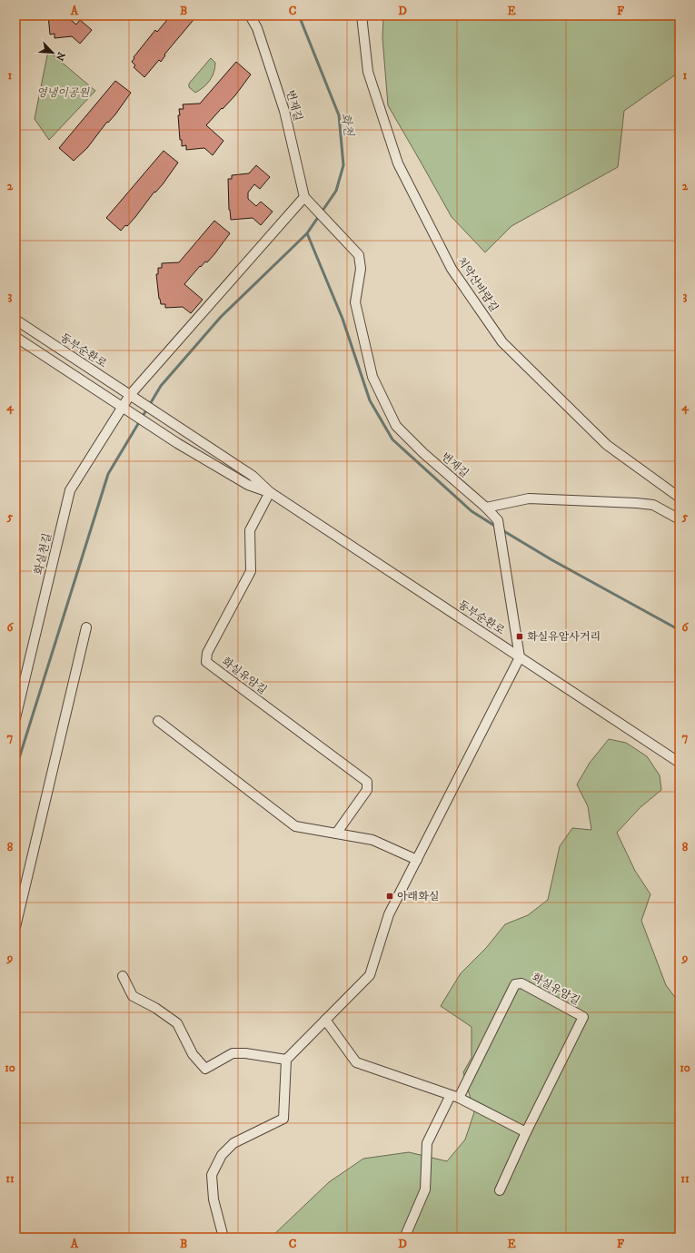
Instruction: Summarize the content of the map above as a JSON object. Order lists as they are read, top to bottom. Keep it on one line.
{"streets":{"street":["번재길","치악산바람길","동부순환로","화실천길","화실유암길"]},"crossings":[["번재길","동부순환로"],["번재길","화실천길"],["동부순환로","화실천길"],["동부순환로","화실유암길"]],"water":["화천"],"parks":["영냉이공원"],"places":{"transit":["화실유암사거리","아래화실"]},"north":"bottom right","grid":{"columns":["A","B","C","D","E","F"],"rows":["1","2","3","4","5","6","7","8","9","10","11"]}}
